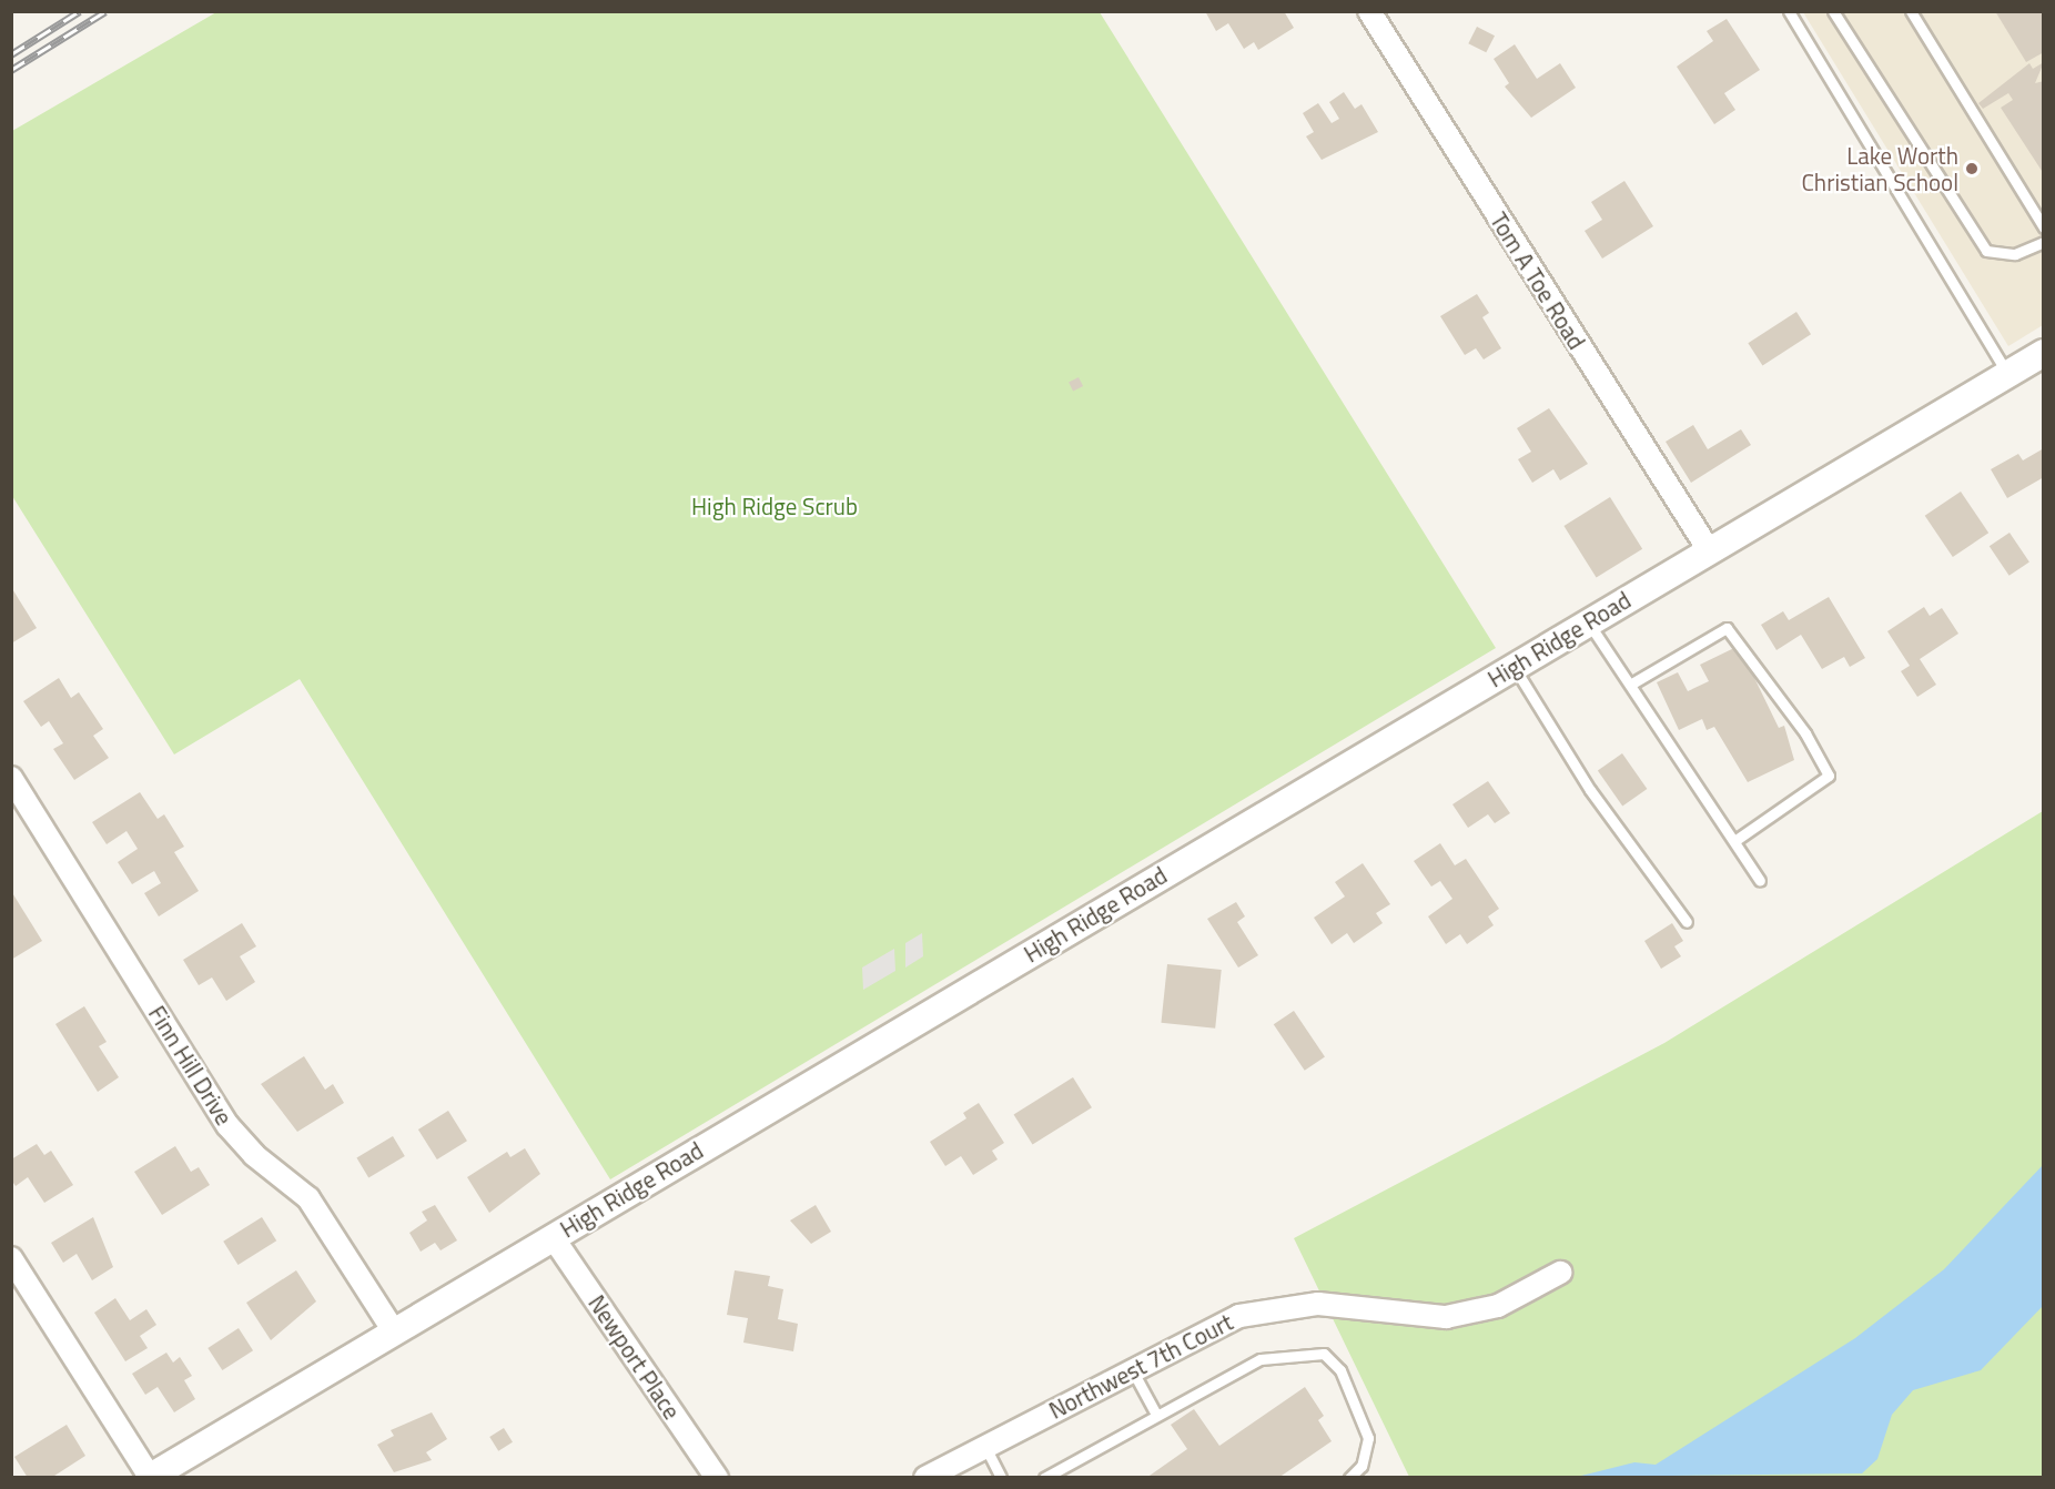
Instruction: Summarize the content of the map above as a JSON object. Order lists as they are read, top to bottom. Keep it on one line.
{"streets":{"street":["Tom A Toe Road","High Ridge Road","Finn Hill Drive","Newport Place","Northwest 7th Court"]},"crossings":[["Tom A Toe Road","High Ridge Road"],["High Ridge Road","Finn Hill Drive"],["High Ridge Road","Newport Place"]],"parks":["High Ridge Scrub"],"places":["Lake Worth Christian School"]}
